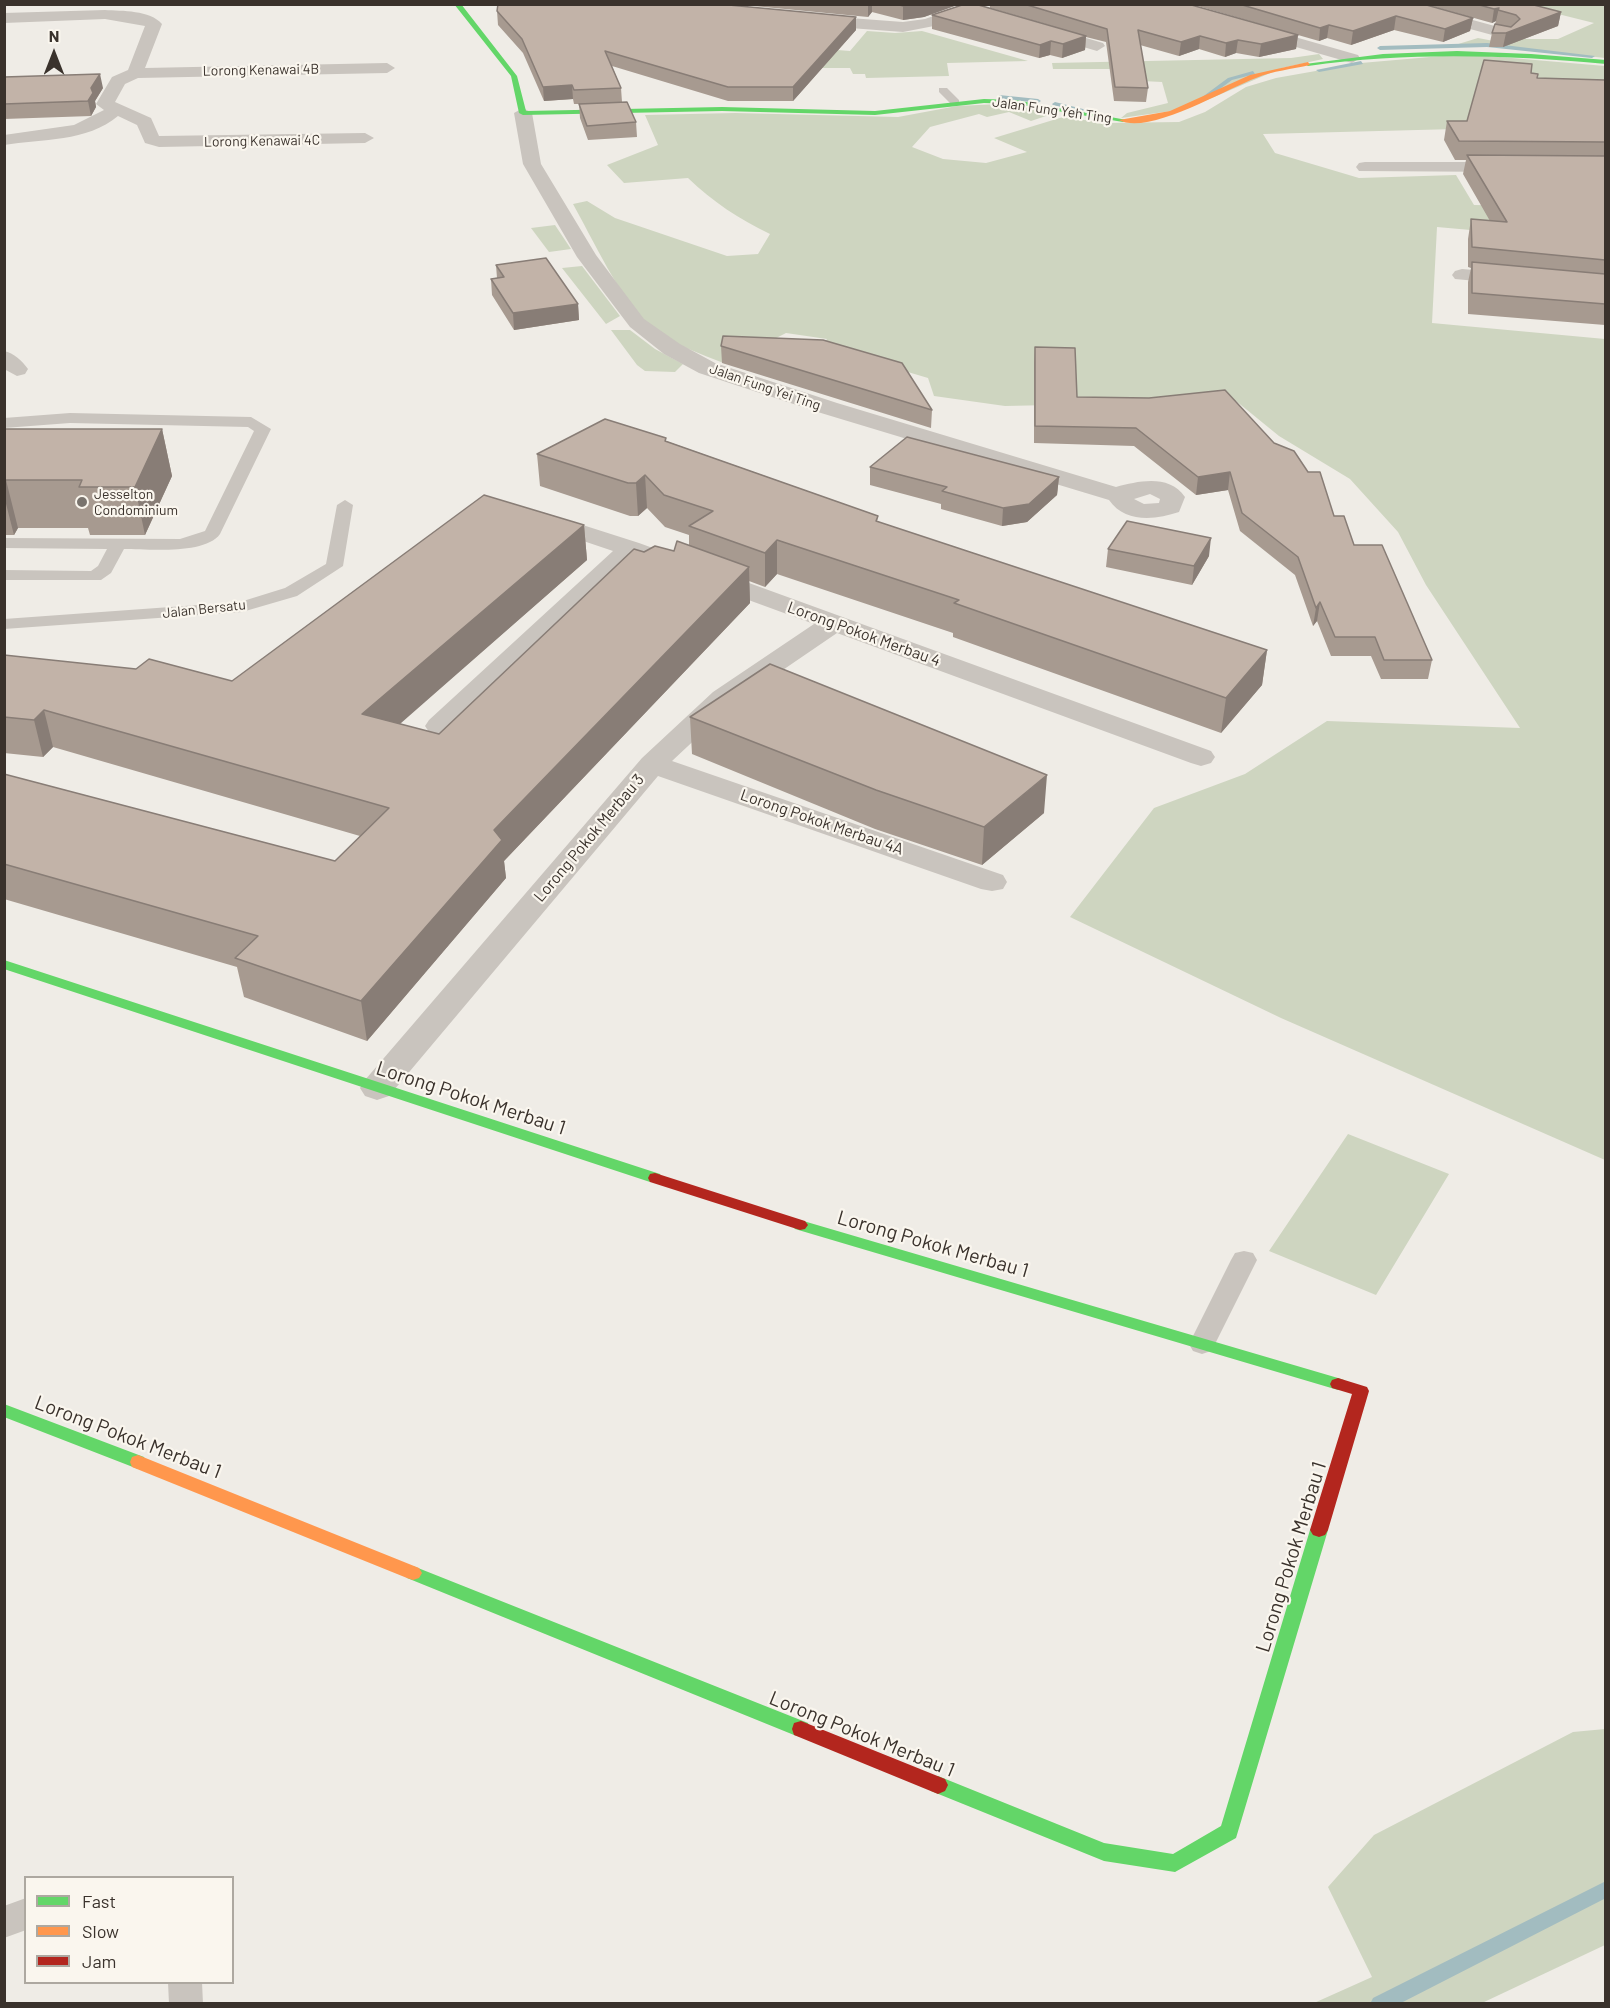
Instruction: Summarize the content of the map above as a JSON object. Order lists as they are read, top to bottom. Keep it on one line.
{"streets":{"street":["Lorong Kenawai 4B","Jalan Fung Yeh Ting","Lorong Kenawai 4C","Jalan Fung Yei Ting","Lorong Pokok Merbau 4","Lorong Pokok Merbau 4A","Lorong Pokok Merbau 3","Lorong Pokok Merbau 1"],"lane":["Jalan Bersatu"]},"crossings":[["Jalan Fung Yeh Ting","Jalan Fung Yei Ting"],["Lorong Pokok Merbau 4","Lorong Pokok Merbau 3"],["Lorong Pokok Merbau 4A","Lorong Pokok Merbau 3"],["Lorong Pokok Merbau 3","Lorong Pokok Merbau 1"]],"places":["Jesselton Condominium"],"legend":["Fast","Slow","Jam"],"north":"top"}
